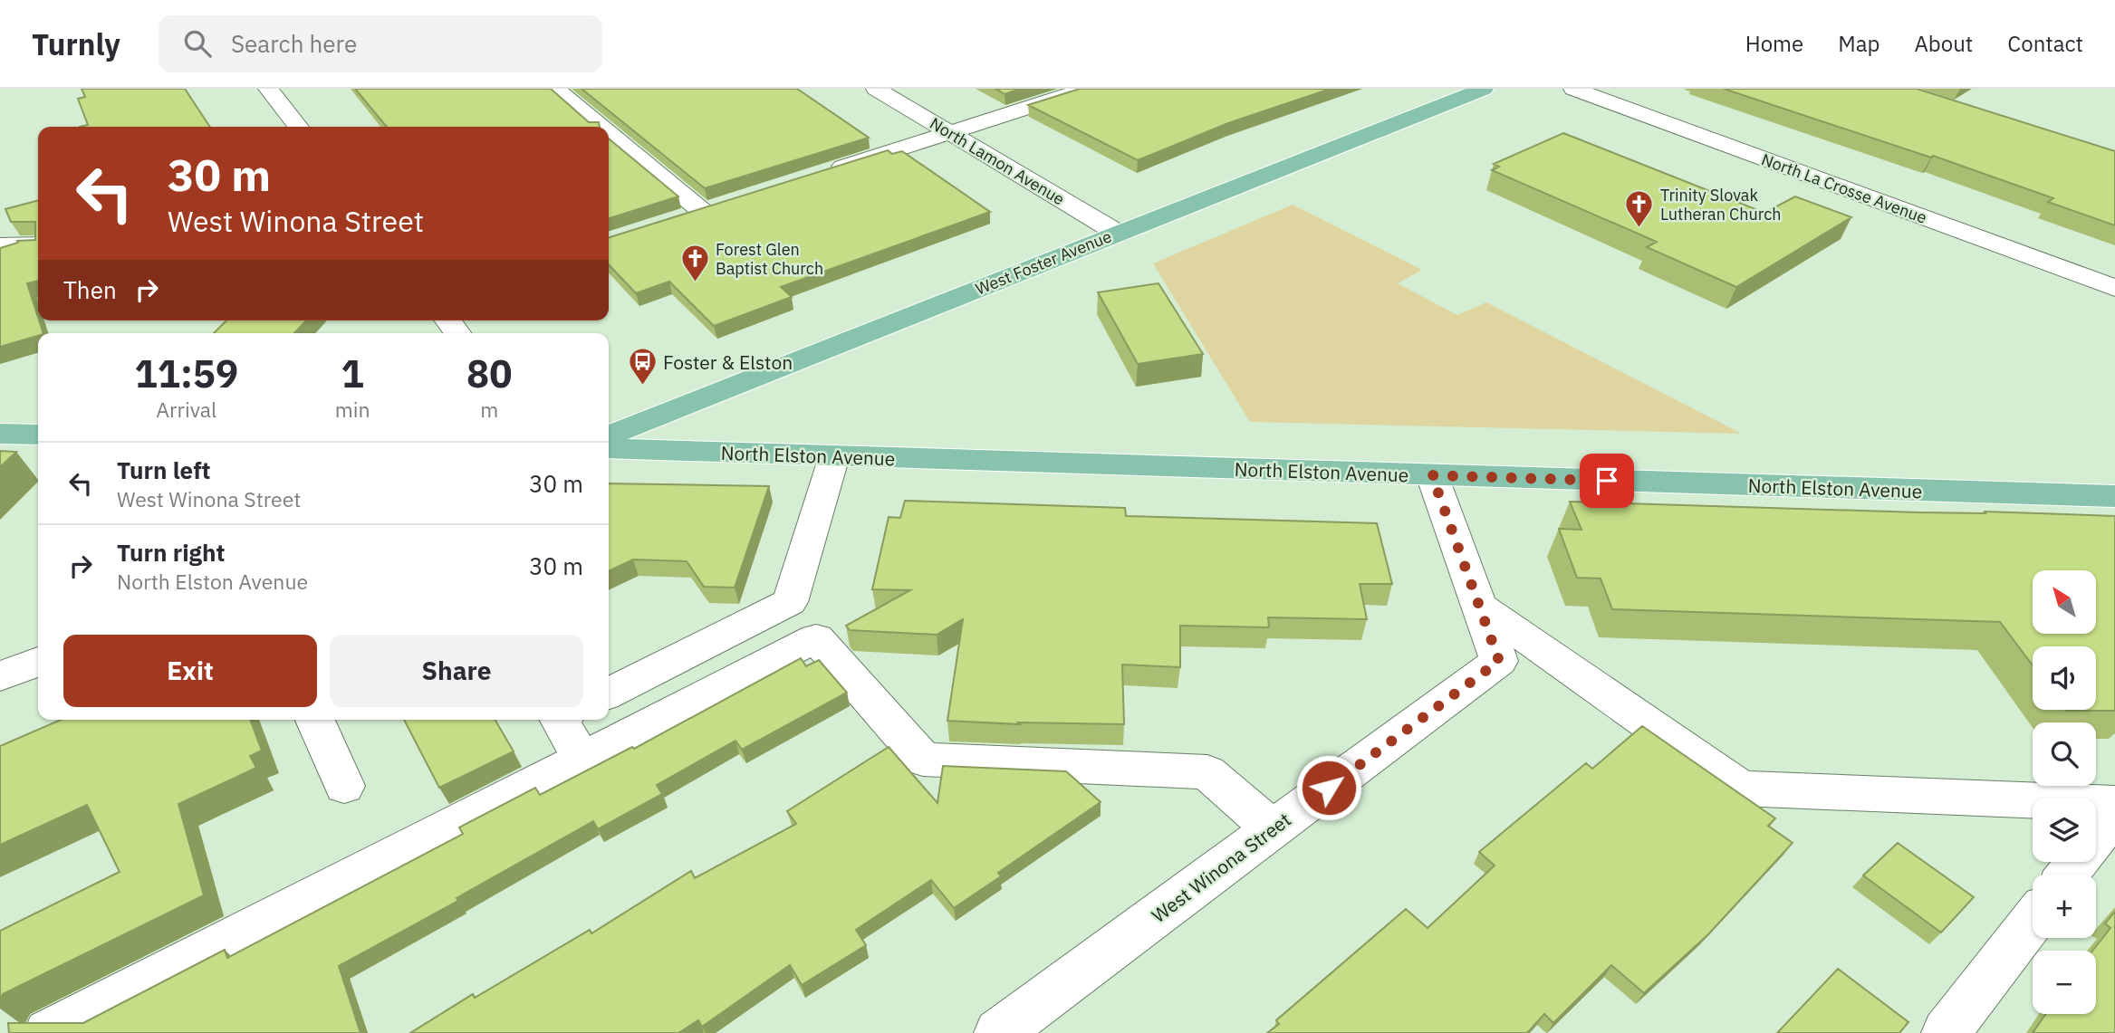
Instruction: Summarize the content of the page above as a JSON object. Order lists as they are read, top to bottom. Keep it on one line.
{"streets":{"main road":["West Foster Avenue","North Elston Avenue"],"street":["North Lamon Avenue","North La Crosse Avenue","West Winona Street"]},"crossings":[["North Lamon Avenue","West Foster Avenue"],["North Elston Avenue","West Winona Street"]],"places":{"church":["Trinity Slovak Lutheran Church","Forest Glen Baptist Church"],"bus stop":["Foster & Elston"]},"north":"top left","page":{"header":"Turnly","search":"Search here","nav":["Home","Map","About","Contact"],"turn":["30 m","West Winona Street"],"then":"Then","eta":["11:59","Arrival","1","min","80","m"],"list":[{"name":"Turn left","note":"West Winona Street","value":"30 m"},{"name":"Turn right","note":"North Elston Avenue","value":"30 m"}],"map_buttons":["+","−"],"buttons":["Exit","Share"]}}
